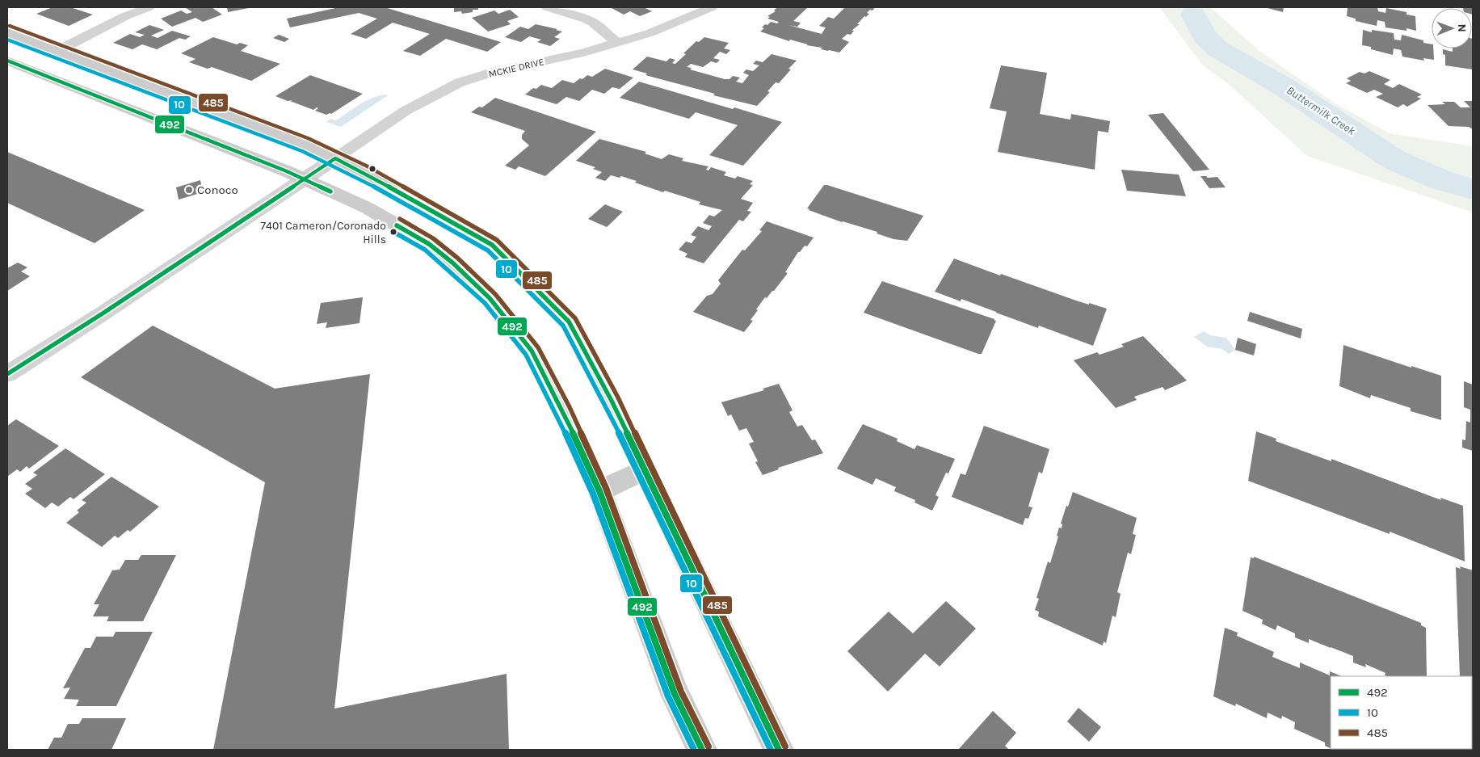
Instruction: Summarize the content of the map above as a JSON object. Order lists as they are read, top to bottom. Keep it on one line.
{"streets":{"street":["MCKIE DRIVE"]},"water":["Buttermilk Creek"],"places":["Conoco","7401 Cameron/Coronado Hills"],"lines":["transit line 485","transit line 10","transit line 492"],"legend":["492","10","485"],"north":"right"}
